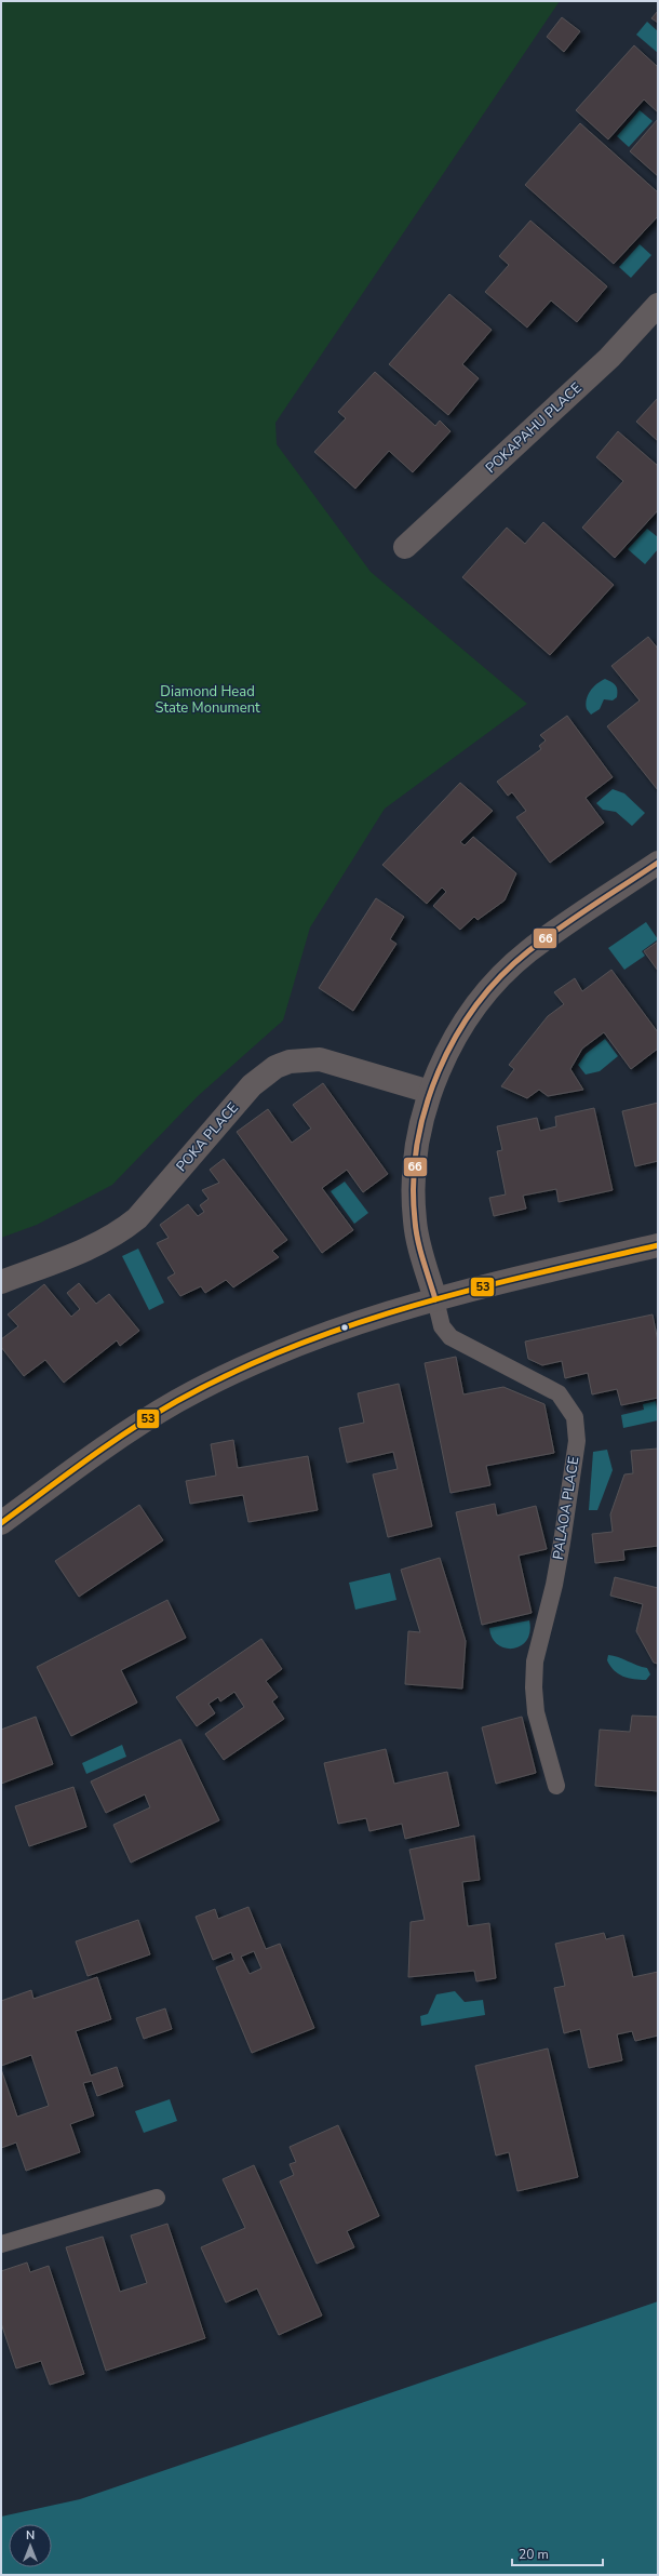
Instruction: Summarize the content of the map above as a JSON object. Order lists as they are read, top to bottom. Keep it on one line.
{"streets":{"street":["POKAPAHU PLACE","POKA PLACE"],"lane":["PALAOA PLACE"]},"parks":["Diamond Head State Monument"],"lines":["transit line 66","transit line 53"],"scale_bar":"20 m","north":"top"}
